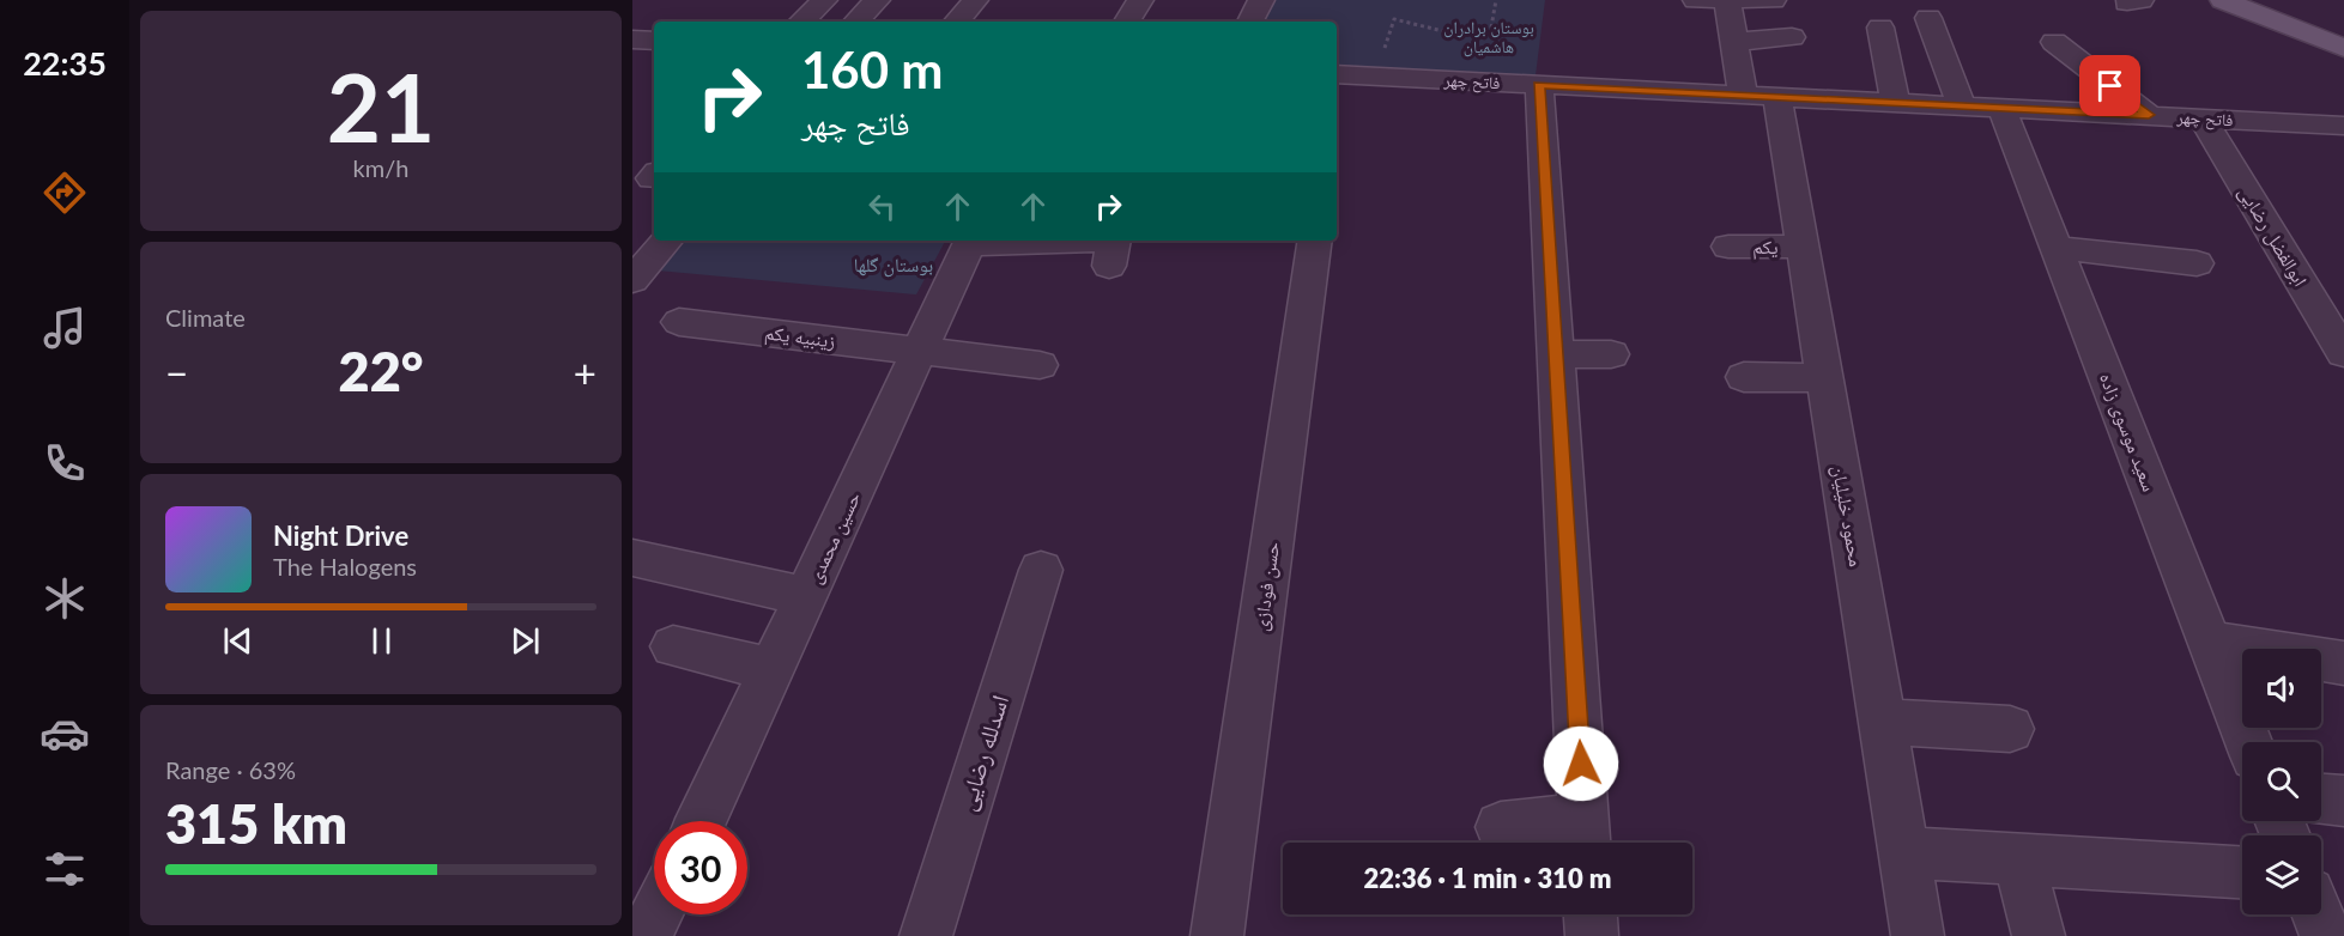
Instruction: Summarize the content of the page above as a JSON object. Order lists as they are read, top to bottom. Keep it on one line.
{"streets":{"street":["فاتح چهر","ابوالفضل رضایی","یکم","زینبیه یکم","سعید موسوی زاده","محمود خلیلیان","حسین محمدی","حسن فودازی","اسدلله رضایی"]},"crossings":[["فاتح چهر","ابوالفضل رضایی"],["فاتح چهر","سعید موسوی زاده"],["فاتح چهر","محمود خلیلیان"],["یکم","محمود خلیلیان"],["زینبیه یکم","حسین محمدی"]],"parks":["بوستان برادران هاشمیان","بوستان گلها"],"page":{"tabs":"22:35","tile":[["21","km/h"],"Climate",["Range · 63%","315 km"]],"turn":["160 m","فاتح چهر"],"heat":["−","22°","+"],"song":["Night Drive","The Halogens"],"limit":"30","trip":"22:36 · 1 min · 310 m"}}
